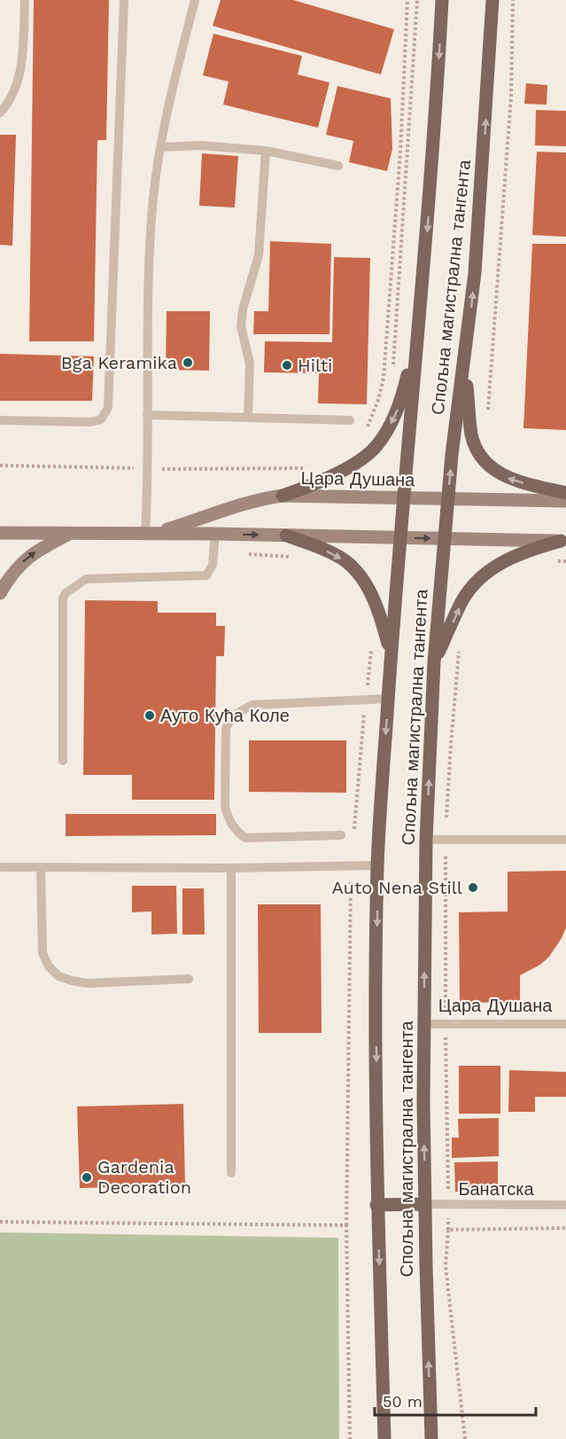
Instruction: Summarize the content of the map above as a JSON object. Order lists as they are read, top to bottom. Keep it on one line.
{"streets":{"main road":["Спољна магистрална тангента","Цара Душана"],"lane":["Банатска"]},"crossings":[["Спољна магистрална тангента","Цара Душана"],["Спољна магистрална тангента","Банатска"]],"places":["Bga Keramika","Hilti","Ауто Кућа Коле","Auto Nena Still","Gardenia Decoration"],"scale_bar":"50 m"}
